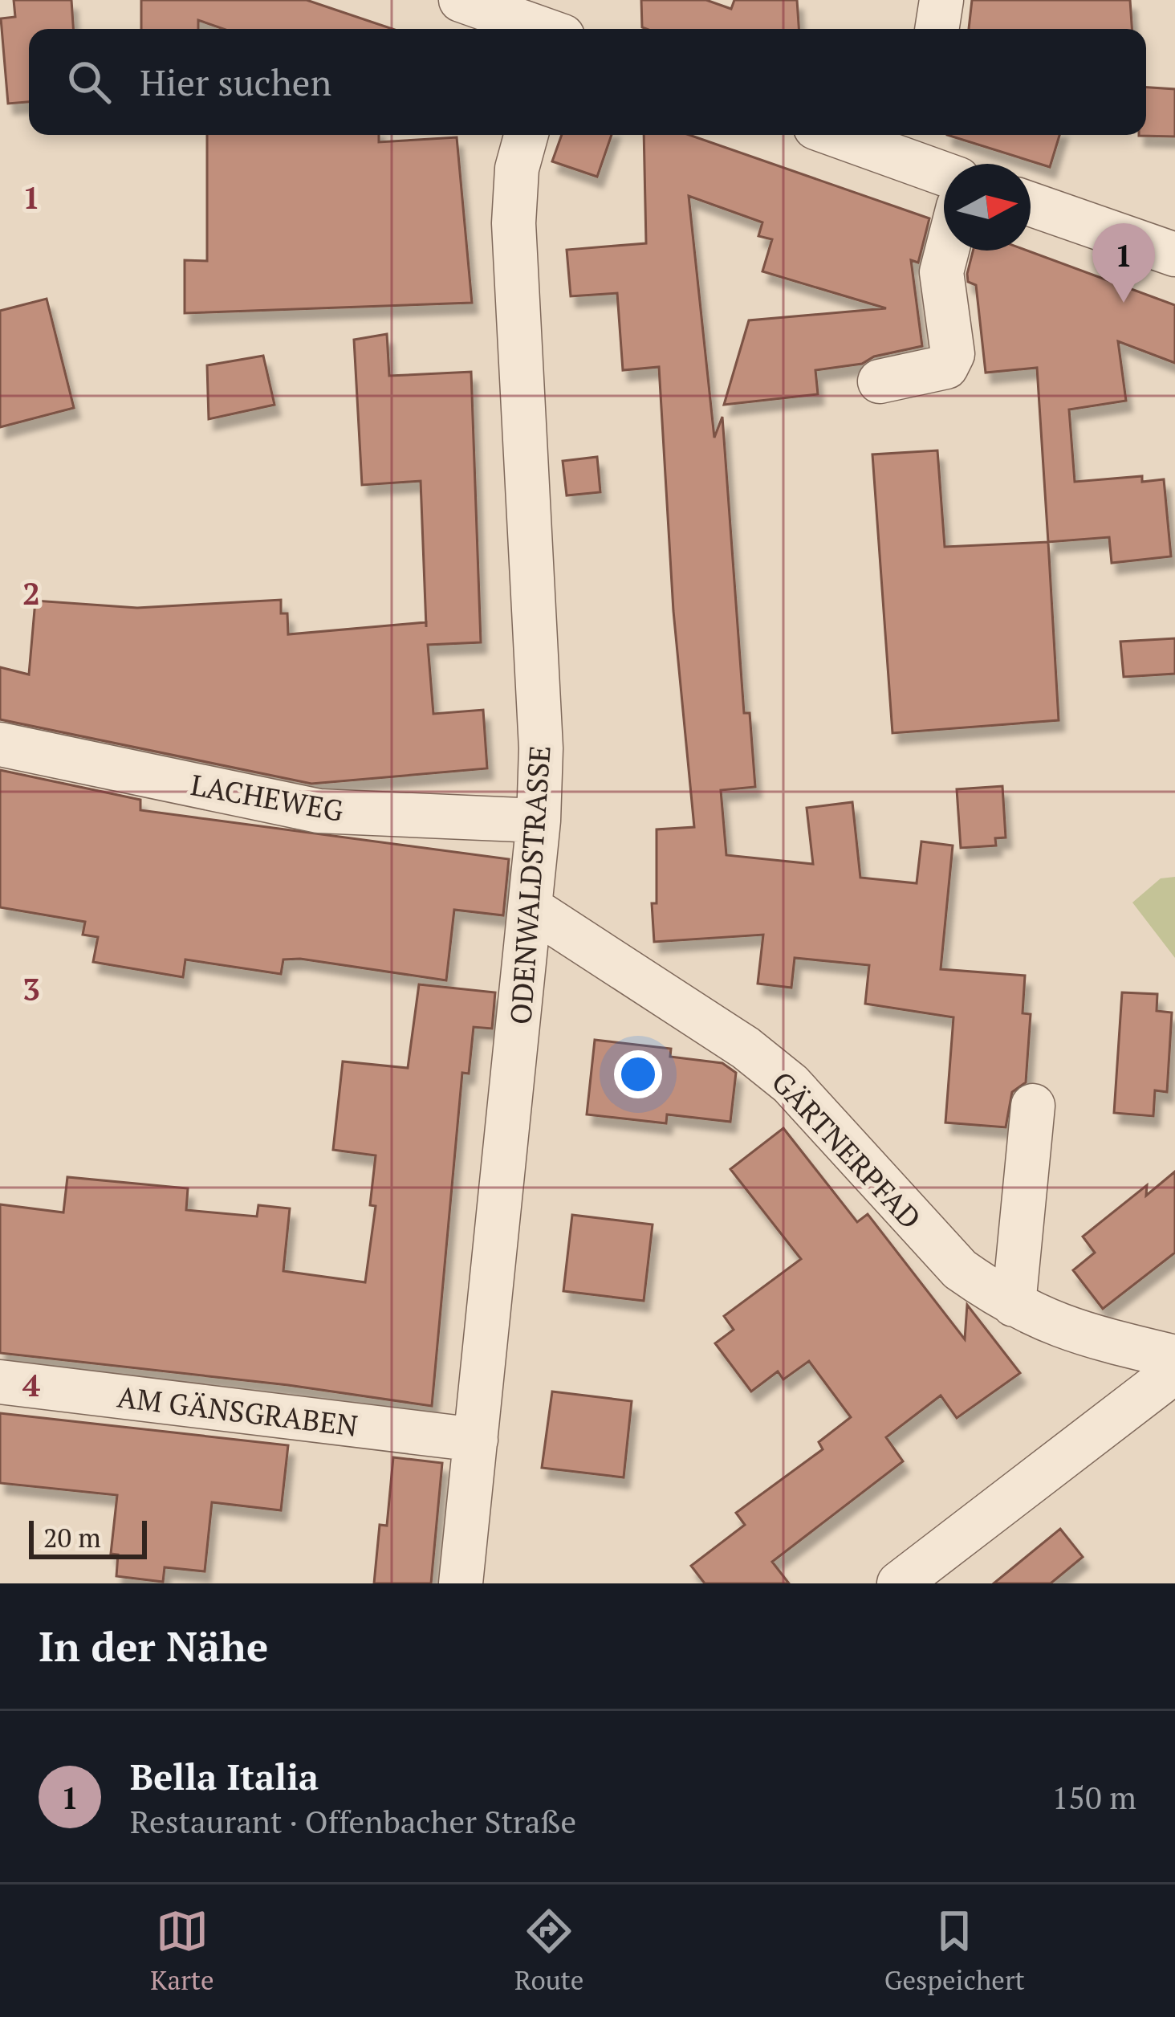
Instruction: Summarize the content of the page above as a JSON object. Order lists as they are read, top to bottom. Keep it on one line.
{"streets":{"street":["LACHEWEG","ODENWALDSTRASSE","GÄRTNERPFAD","AM GÄNSGRABEN"]},"crossings":[["LACHEWEG","ODENWALDSTRASSE"],["ODENWALDSTRASSE","GÄRTNERPFAD"],["ODENWALDSTRASSE","AM GÄNSGRABEN"]],"scale_bar":"20 m","north":"right","page":{"search":"Hier suchen","pins":"1","scale":"20 m","heading":"In der Nähe","list":[{"mark":"1","name":"Bella Italia","note":"Restaurant · Offenbacher Straße","value":"150 m"}],"nav":["Karte","Route","Gespeichert"]},"grid":{"rows":["1","2","3","4"]}}
